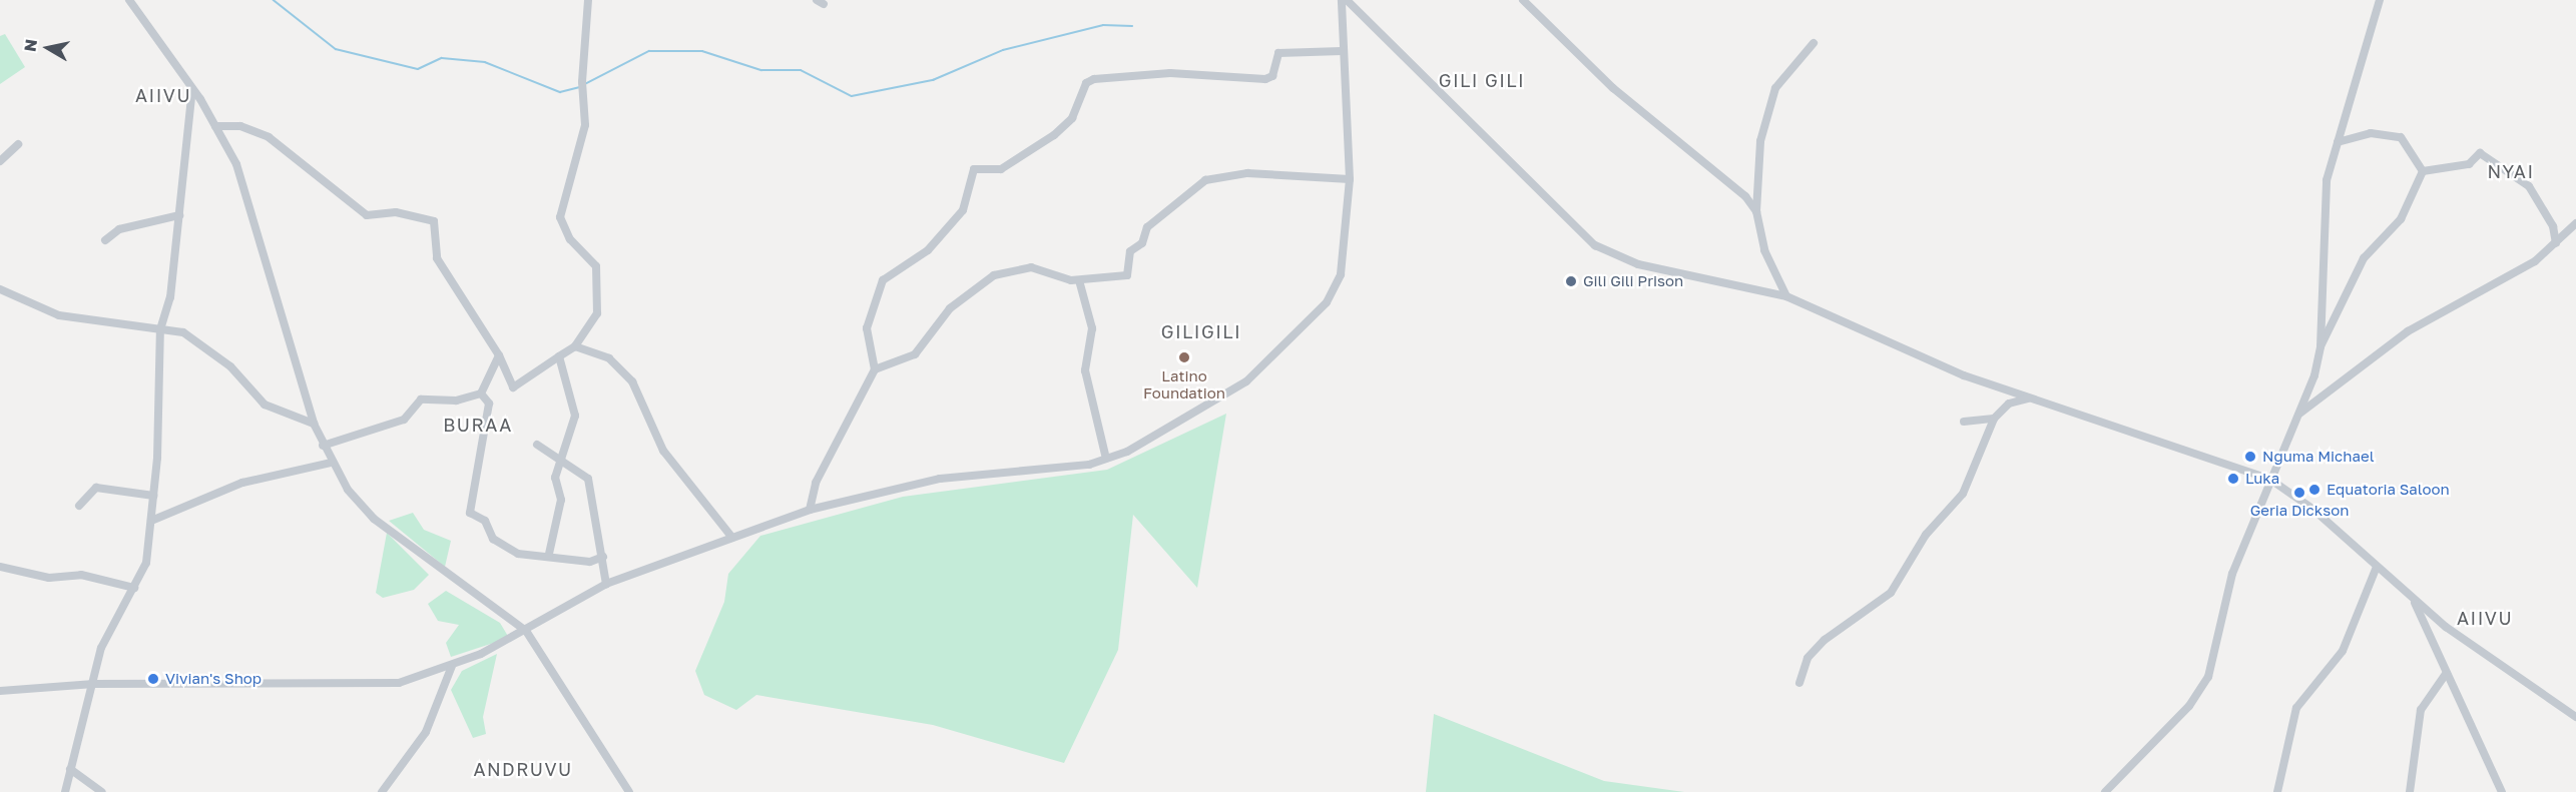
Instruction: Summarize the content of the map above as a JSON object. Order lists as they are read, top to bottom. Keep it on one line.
{"districts":["GILI GILI","AIIVU","NYAI","GILIGILI","BURAA","AIIVU","ANDRUVU"],"places":["Gili Gili Prison","Latino Foundation","Nguma Michael","Luka","Equatoria Saloon","Geria Dickson","Vivian's Shop"],"north":"left"}
